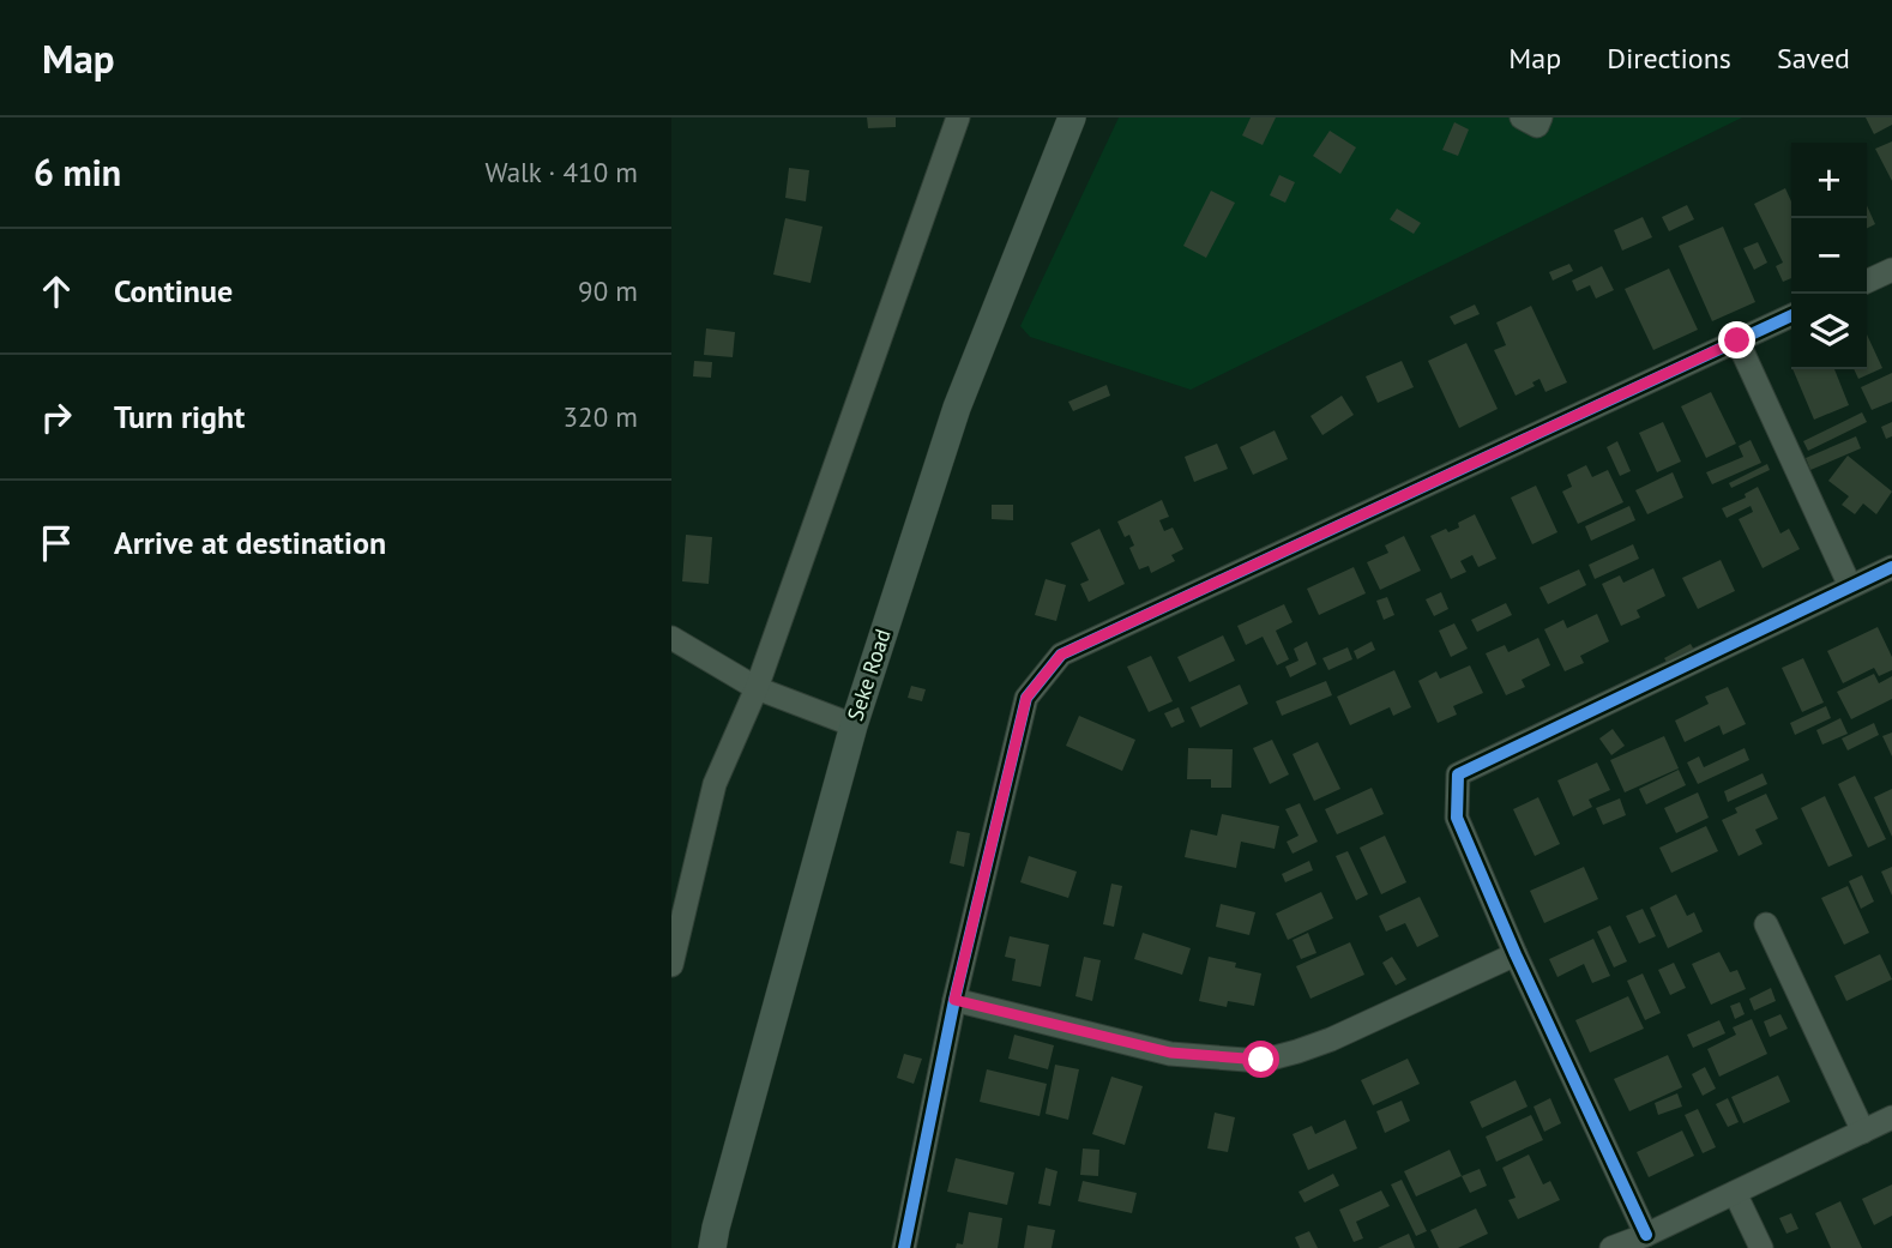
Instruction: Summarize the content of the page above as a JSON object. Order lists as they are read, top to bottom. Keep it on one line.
{"streets":{"main road":["Seke Road"]},"page":{"header":"Map","nav":["Map","Directions","Saved"],"heading":["6 min","Walk · 410 m"],"map_buttons":["+","−"],"list":[["Continue","90 m"],["Turn right","320 m"],"Arrive at destination"]}}
